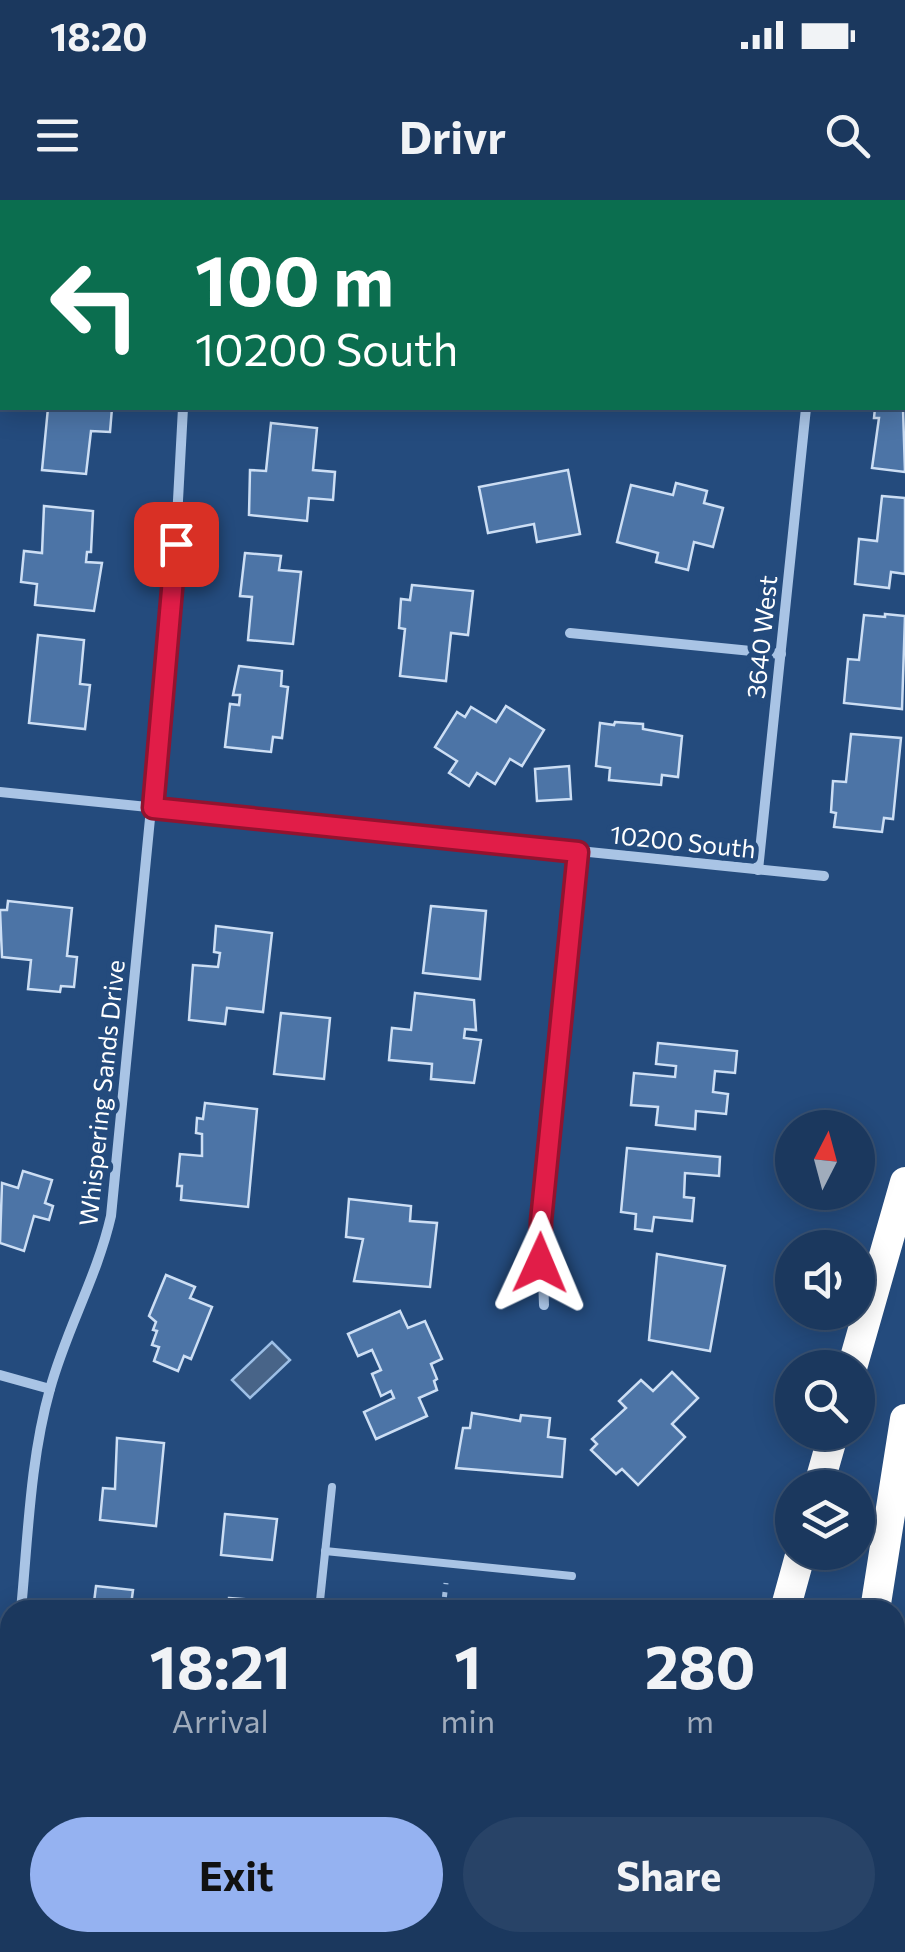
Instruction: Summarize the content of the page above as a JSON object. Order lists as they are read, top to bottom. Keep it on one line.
{"streets":{"street":["3640 West","10200 South","Whispering Sands Drive"]},"crossings":[["3640 West","10200 South"],["10200 South","Whispering Sands Drive"]],"north":"top","page":{"status":"18:20","header":"Drivr","turn":["100 m","10200 South"],"eta":["18:21","Arrival","1","min","280","m"],"buttons":["Exit","Share"]}}
